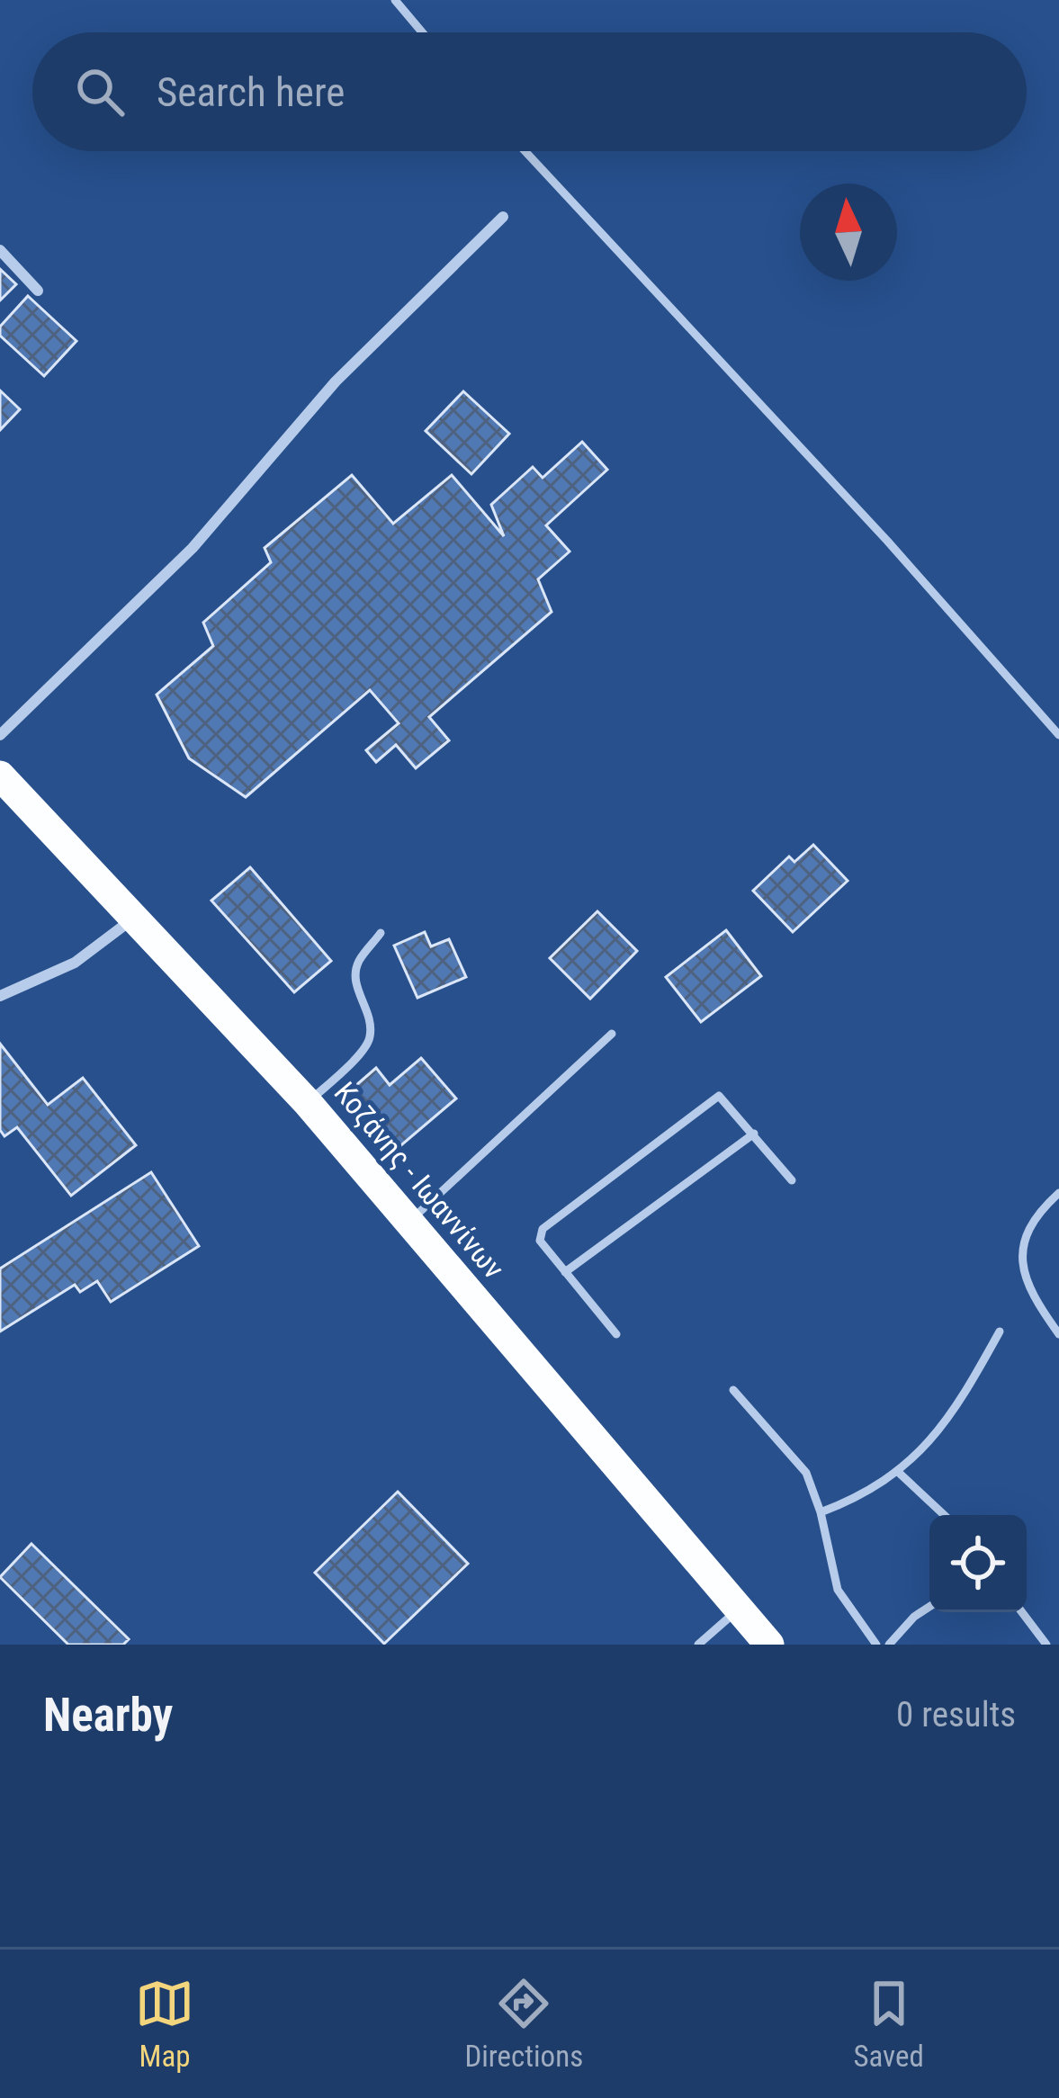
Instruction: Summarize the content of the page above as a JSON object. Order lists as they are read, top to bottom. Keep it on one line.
{"streets":{"highway":["Κοζάνης - Ιωαννίνων"]},"north":"top","page":{"search":"Search here","heading":["Nearby","0 results"],"nav":["Map","Directions","Saved"]}}
